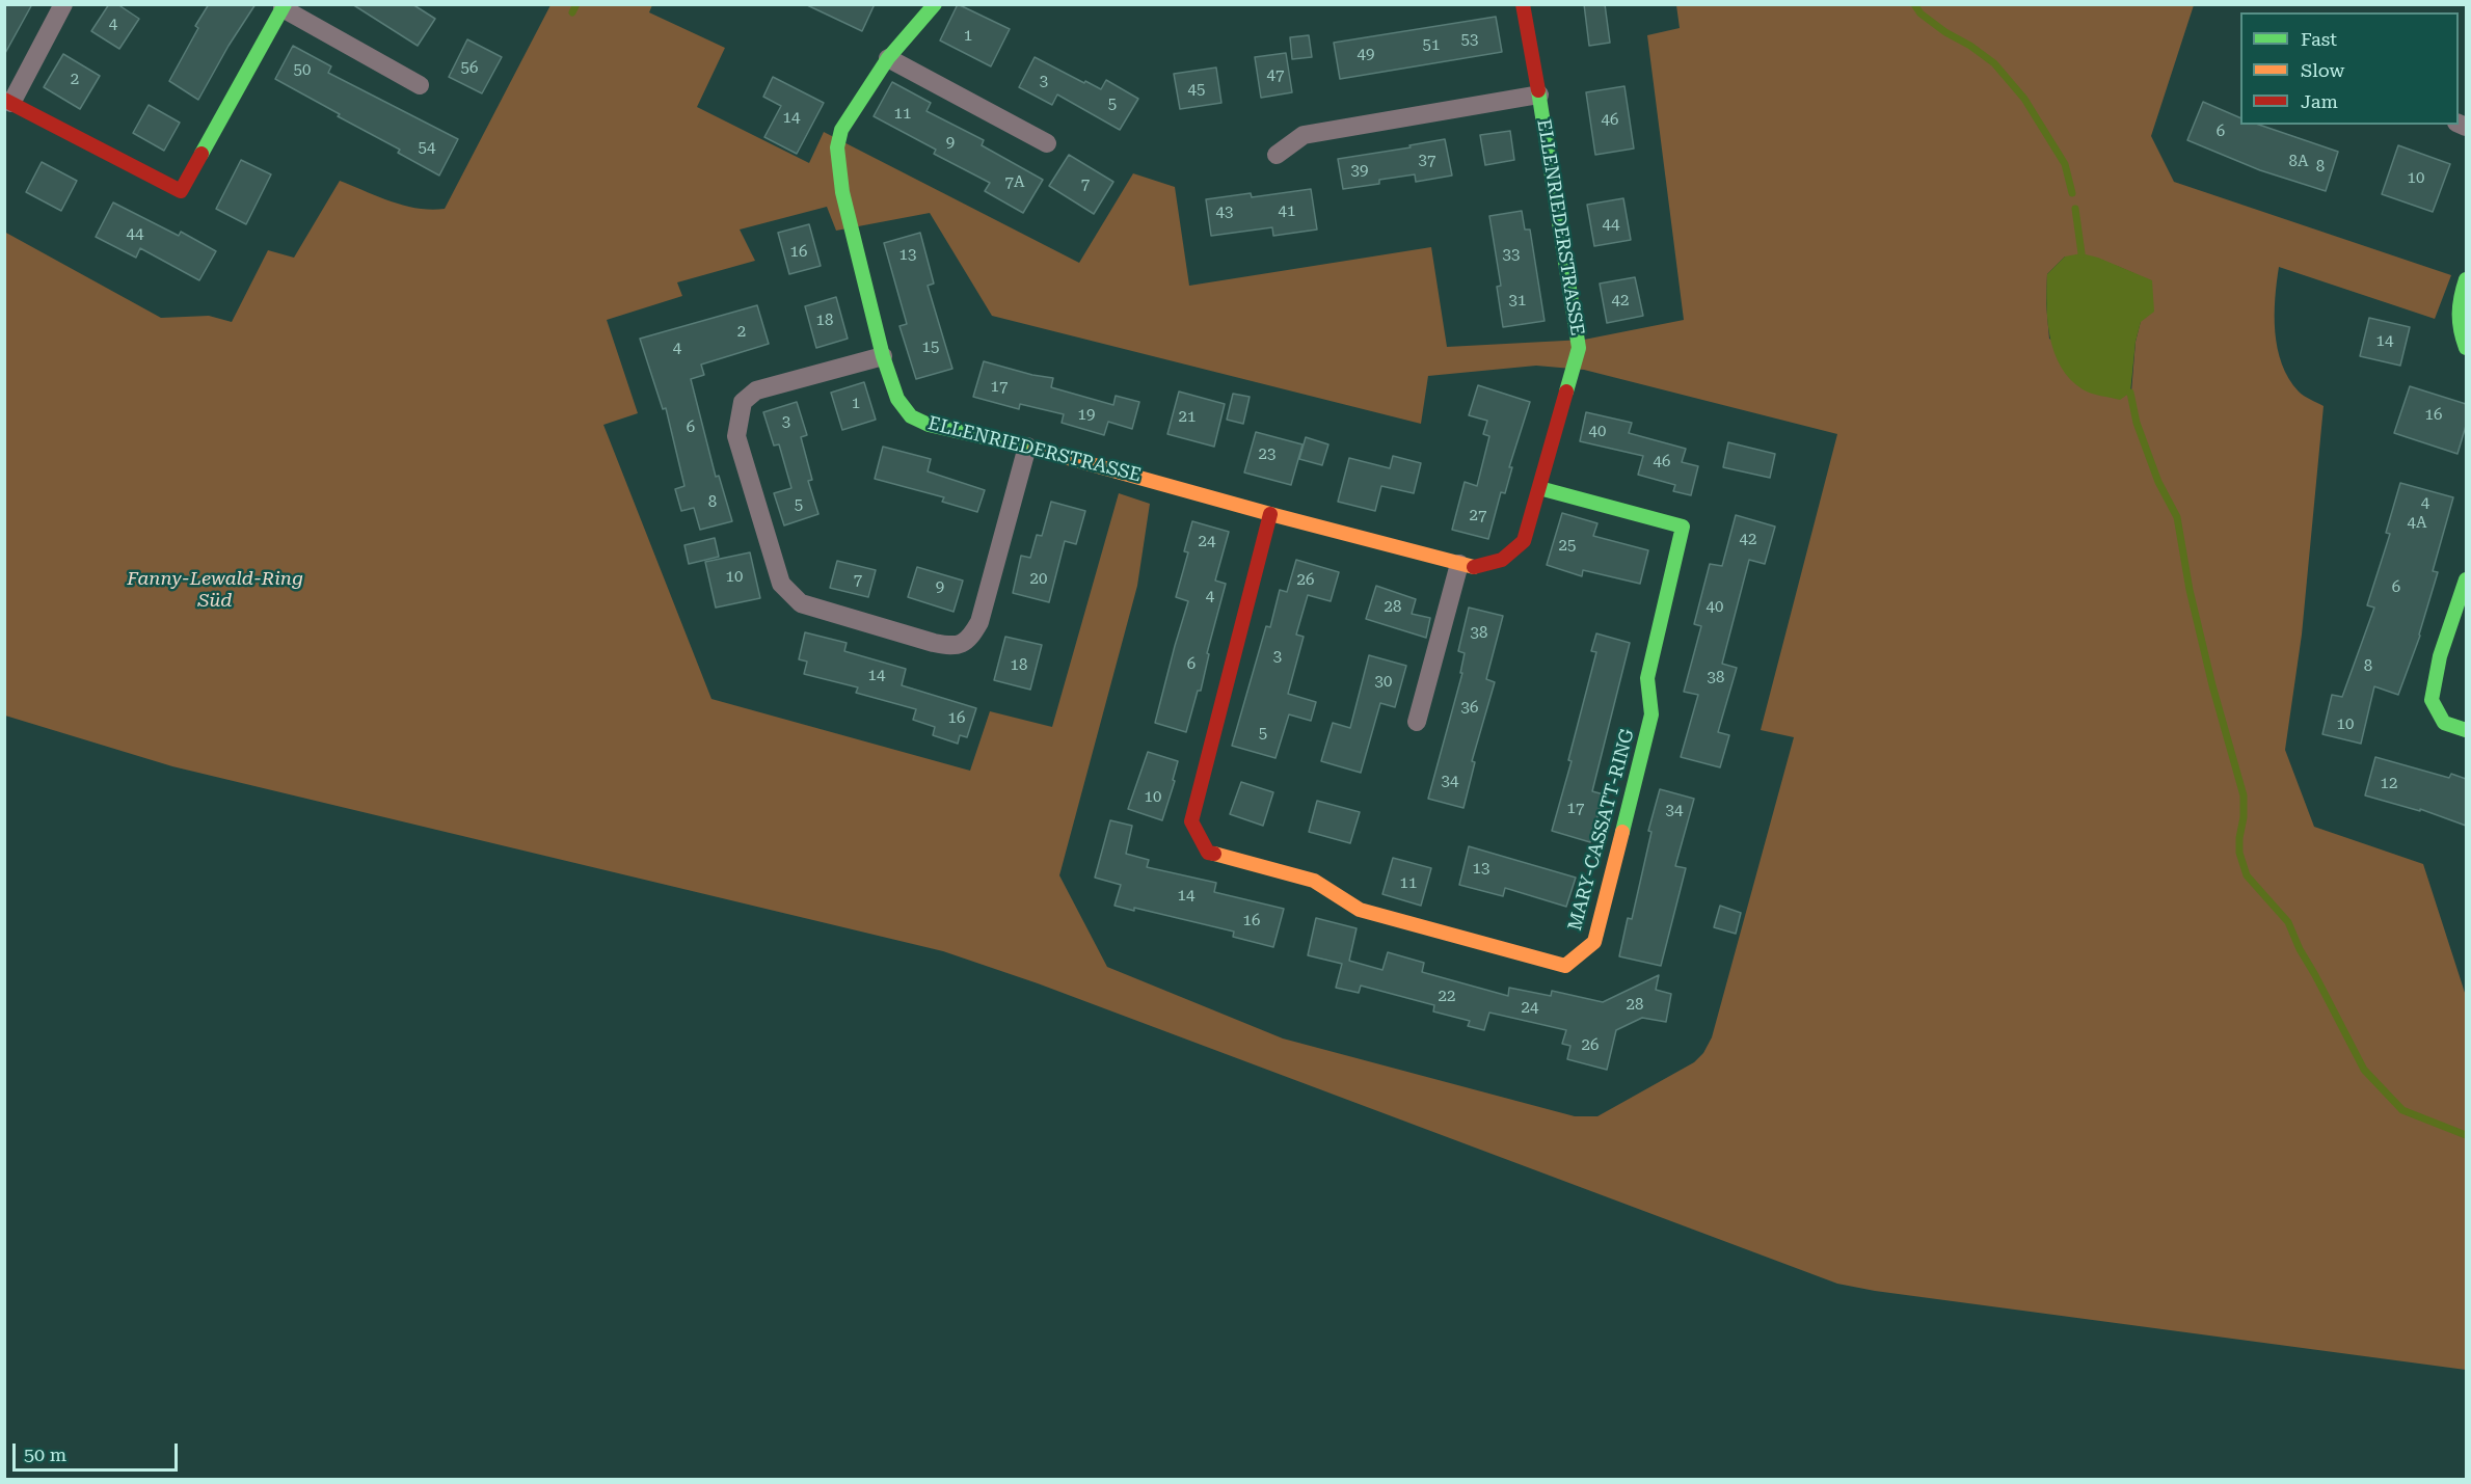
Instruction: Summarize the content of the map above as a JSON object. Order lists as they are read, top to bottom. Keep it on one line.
{"streets":{"street":["ELLENRIEDERSTRASSE","MARY-CASSATT-RING"]},"crossings":[["ELLENRIEDERSTRASSE","MARY-CASSATT-RING"]],"parks":["Fanny-Lewald-Ring Süd"],"house_numbers":["4","1","53","51","49","56","50","47","2","3","45","5","11","14","46","6","9","54","37","8A","8","39","10","7A","7","41","43","44","44","16","13","33","31","42","18","2","14","15","4","17","1","19","16","21","3","6","40","23","46","8","4","5","27","4A","42","24","25","10","20","7","26","9","6","4","28","40","38","3","6","18","8","14","38","30","36","16","10","5","34","12","10","17","34","13","11","14","16","22","28","24","26"],"legend":["Fast","Slow","Jam"],"scale_bar":"50 m"}
